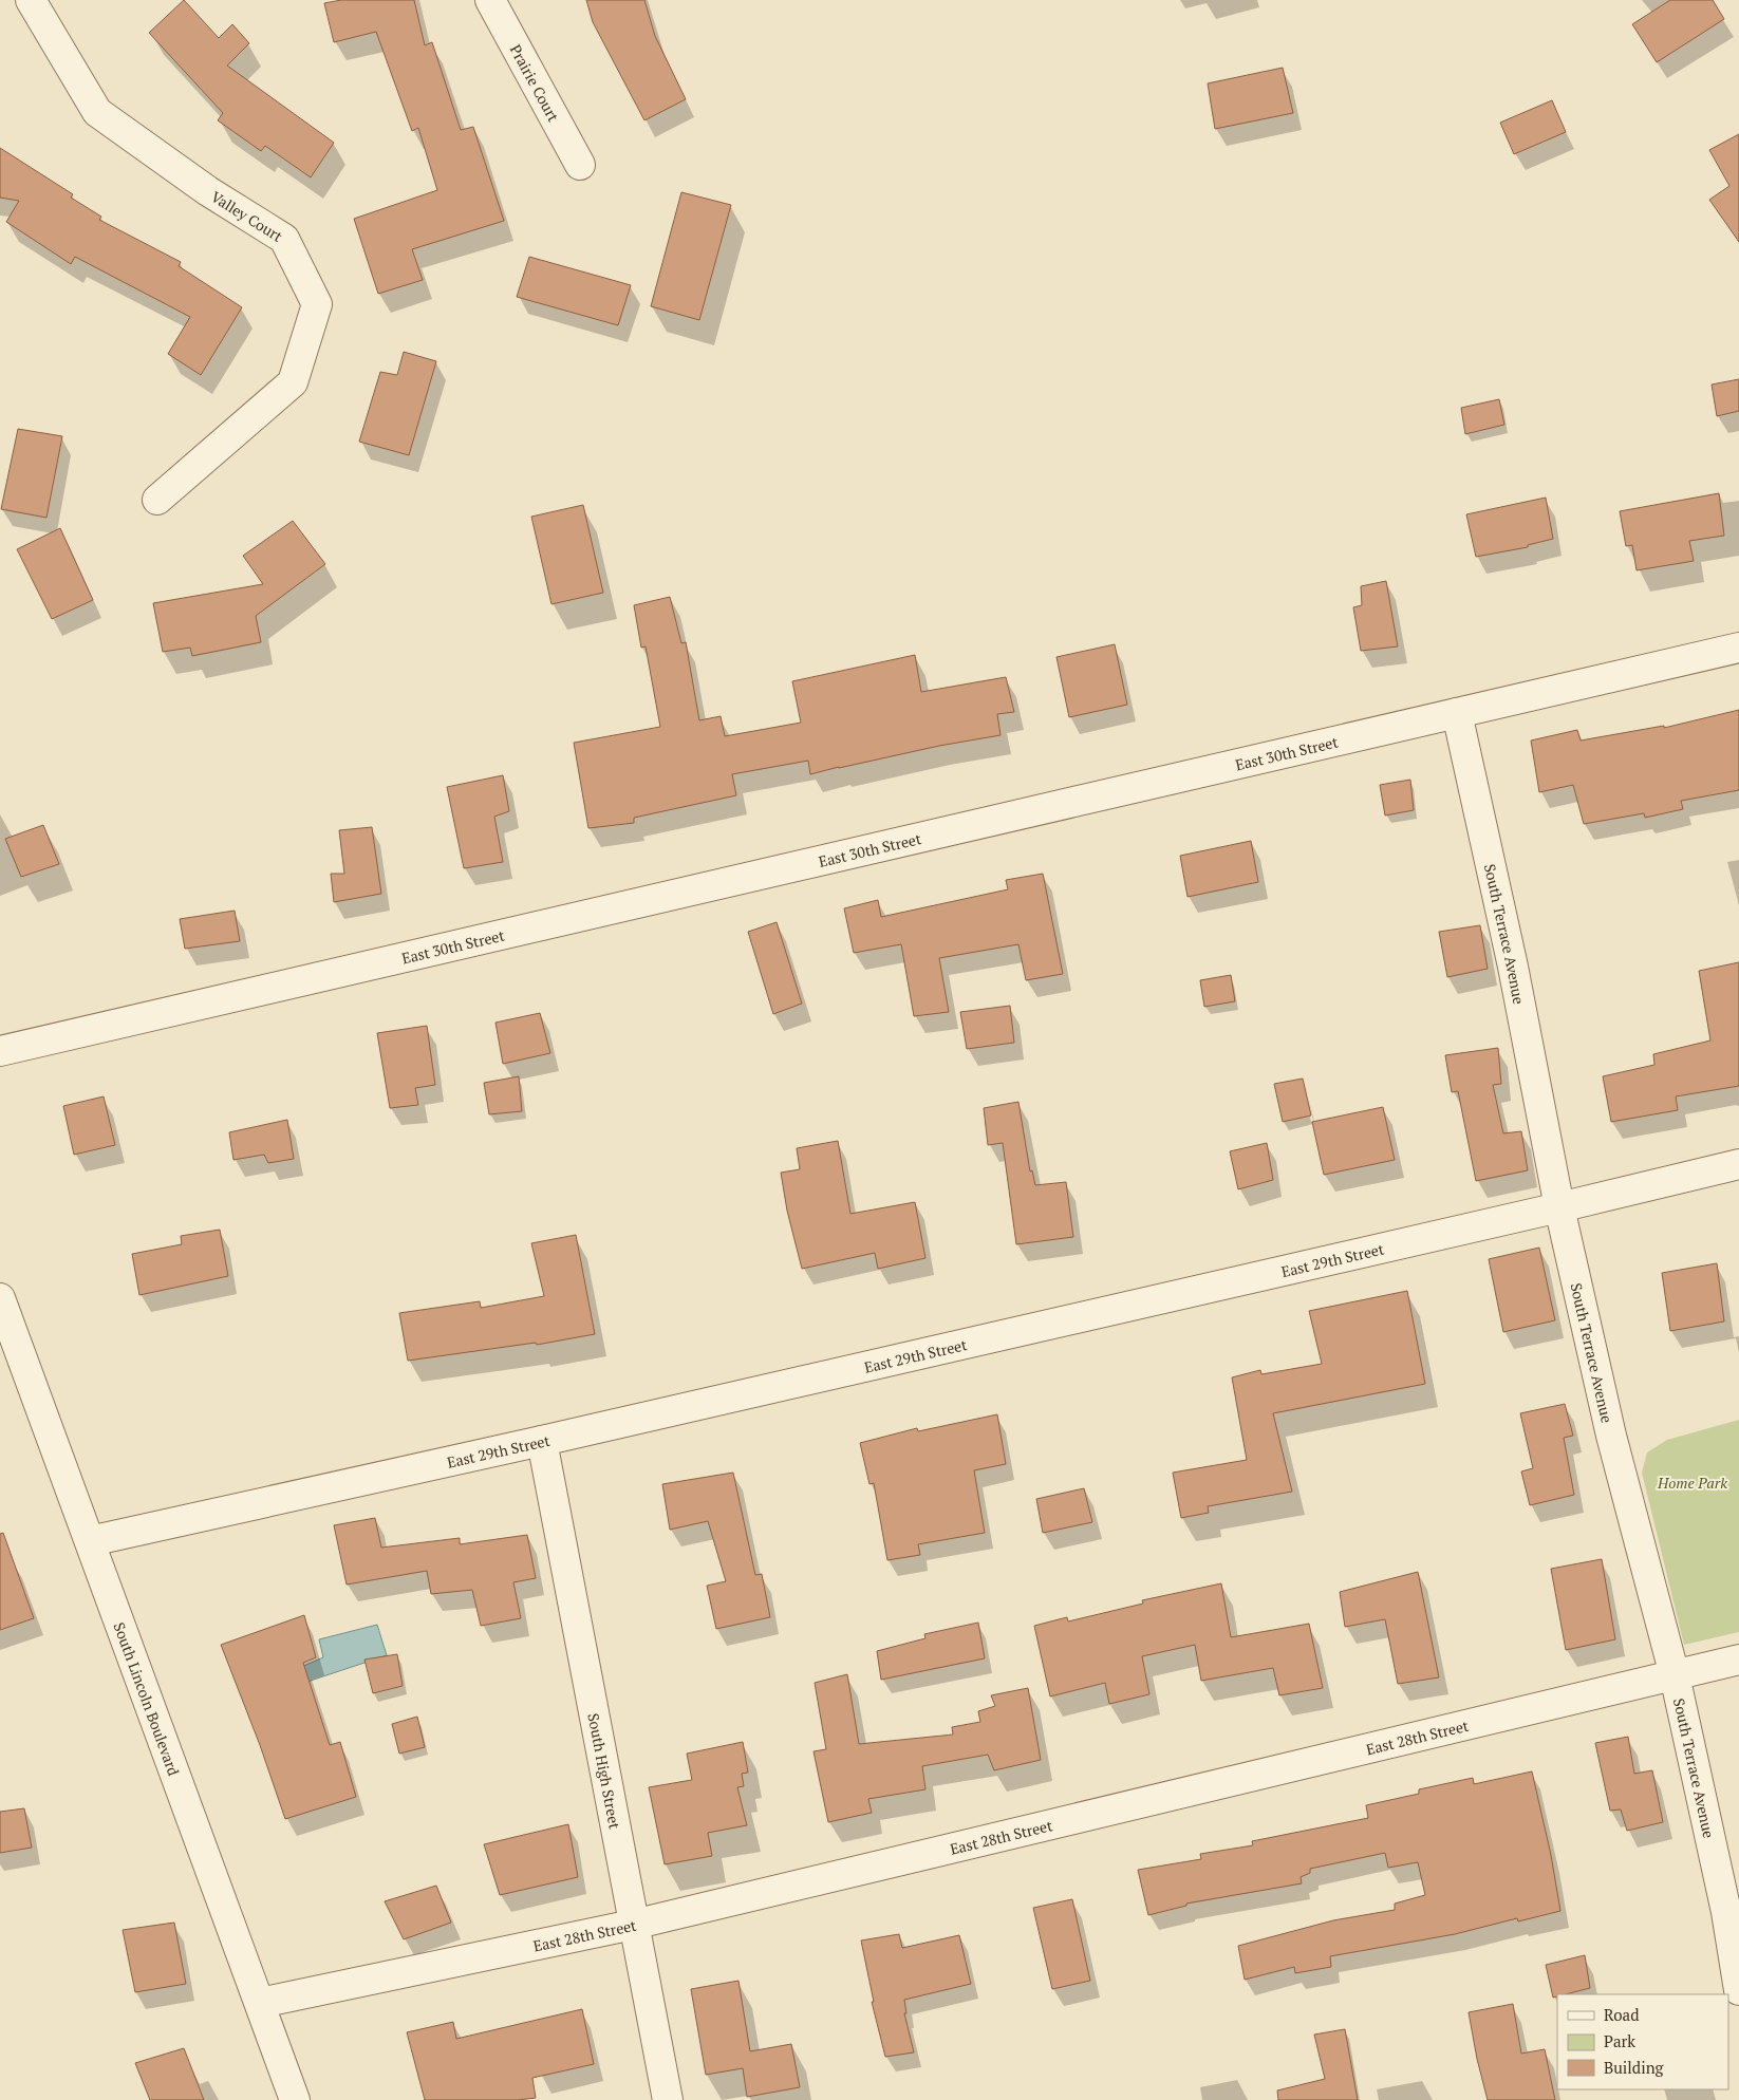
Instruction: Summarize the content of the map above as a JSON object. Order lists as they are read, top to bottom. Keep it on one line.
{"streets":{"street":["Prairie Court","Valley Court","East 30th Street","South Terrace Avenue","East 29th Street","South Lincoln Boulevard","East 28th Street","South High Street"]},"crossings":[["East 30th Street","South Terrace Avenue"],["South Terrace Avenue","East 29th Street"],["South Terrace Avenue","East 28th Street"],["East 29th Street","South Lincoln Boulevard"],["East 29th Street","South High Street"],["South Lincoln Boulevard","East 28th Street"],["East 28th Street","South High Street"]],"parks":["Home Park"],"legend":["Road","Park","Building"]}
